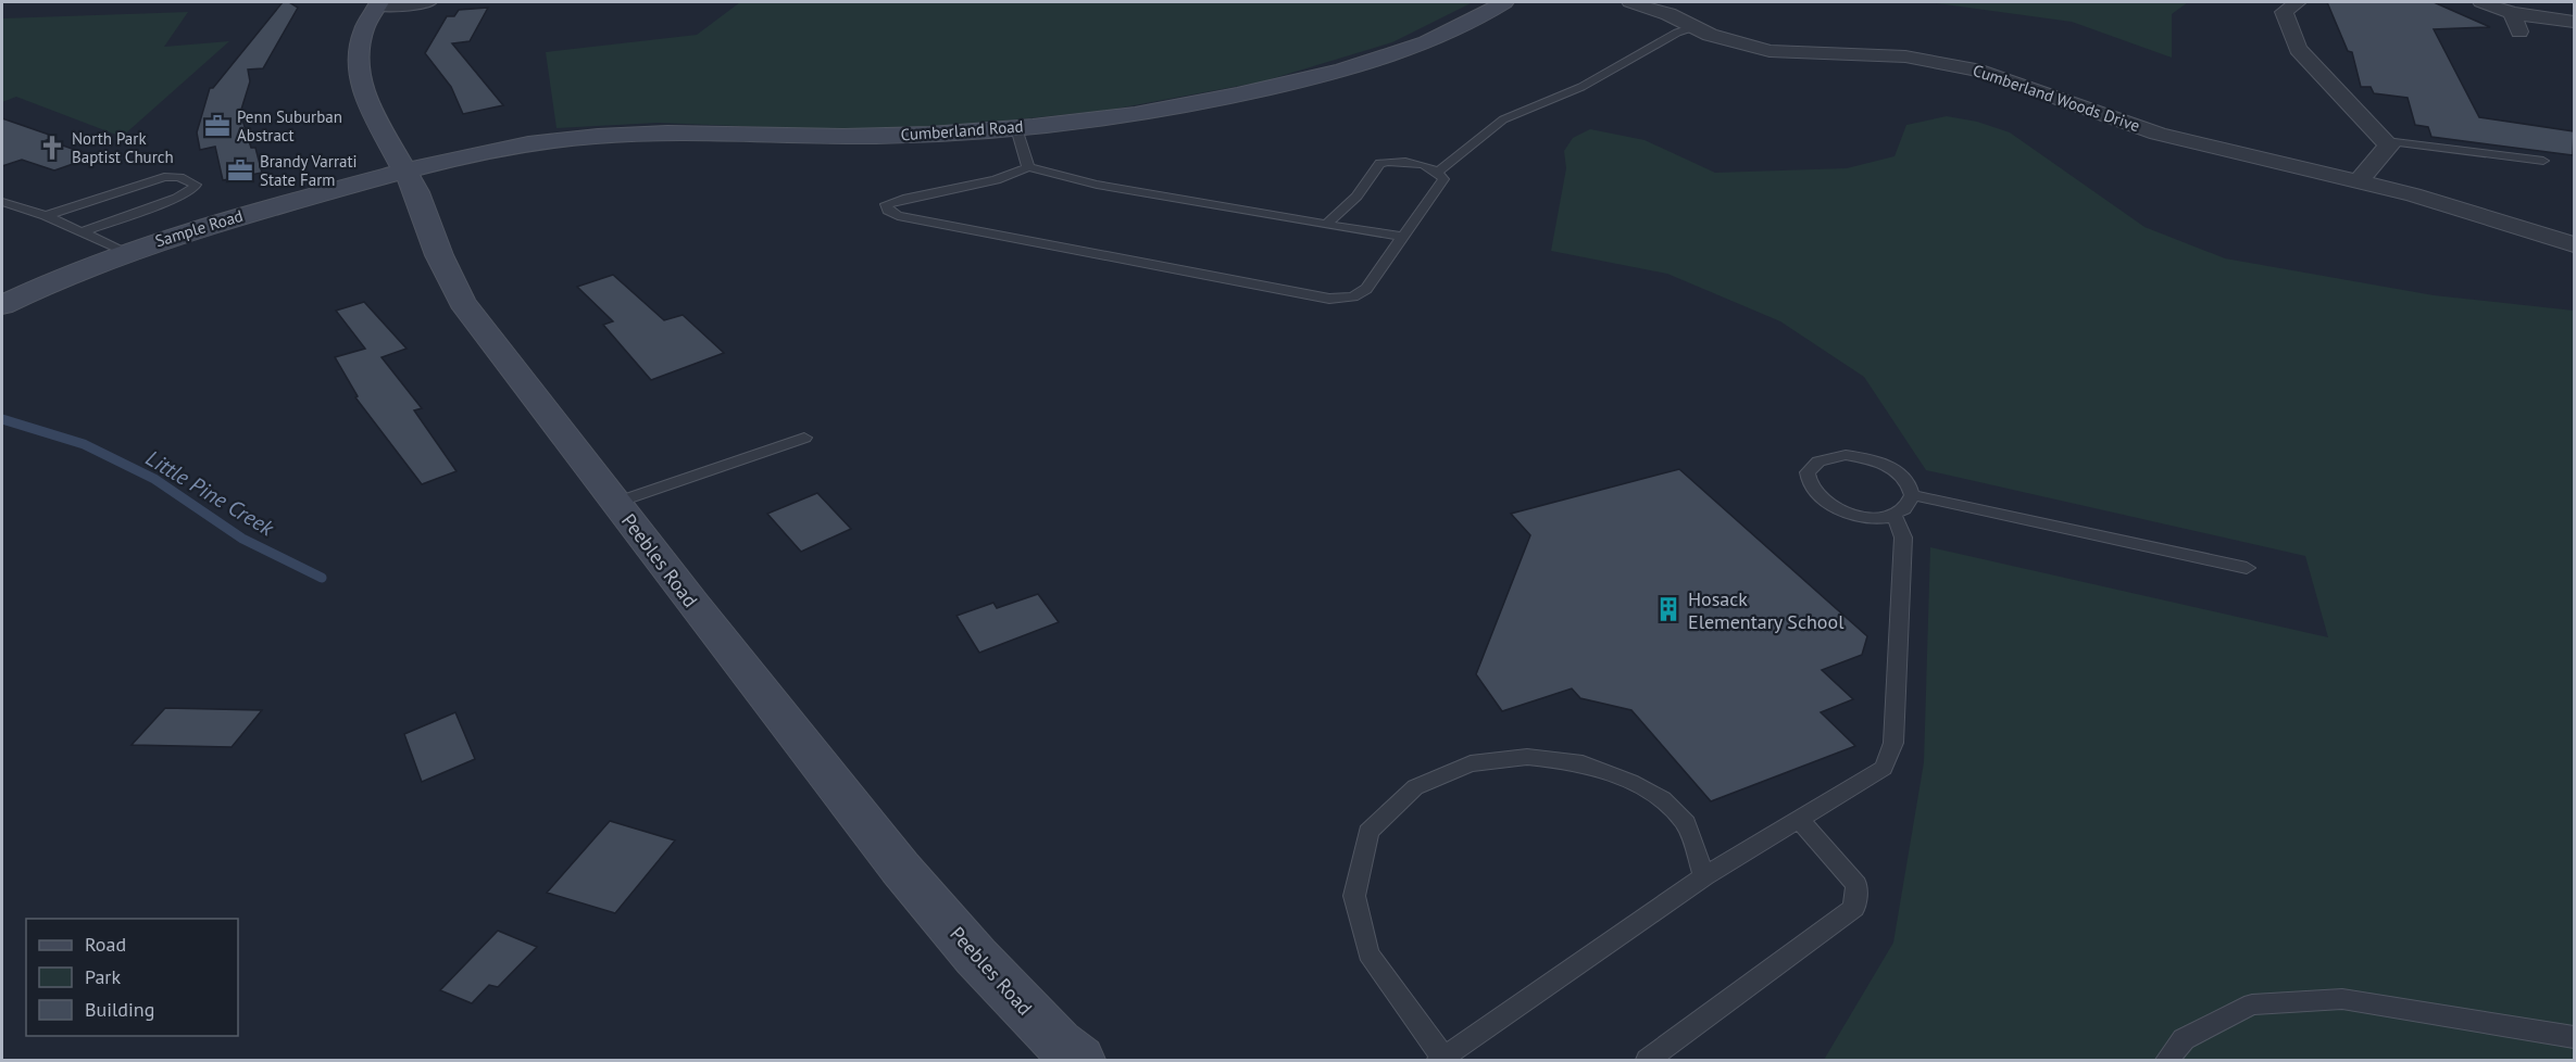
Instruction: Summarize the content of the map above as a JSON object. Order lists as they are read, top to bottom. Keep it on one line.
{"streets":{"street":["Cumberland Woods Drive","Cumberland Road","Sample Road","Peebles Road"]},"crossings":[["Cumberland Road","Sample Road"],["Cumberland Road","Peebles Road"],["Sample Road","Peebles Road"]],"water":["Little Pine Creek"],"places":{"office":["Penn Suburban Abstract","Brandy Varrati State Farm"],"church":["North Park Baptist Church"],"building":["Hosack Elementary School"]},"legend":["Road","Park","Building"]}
